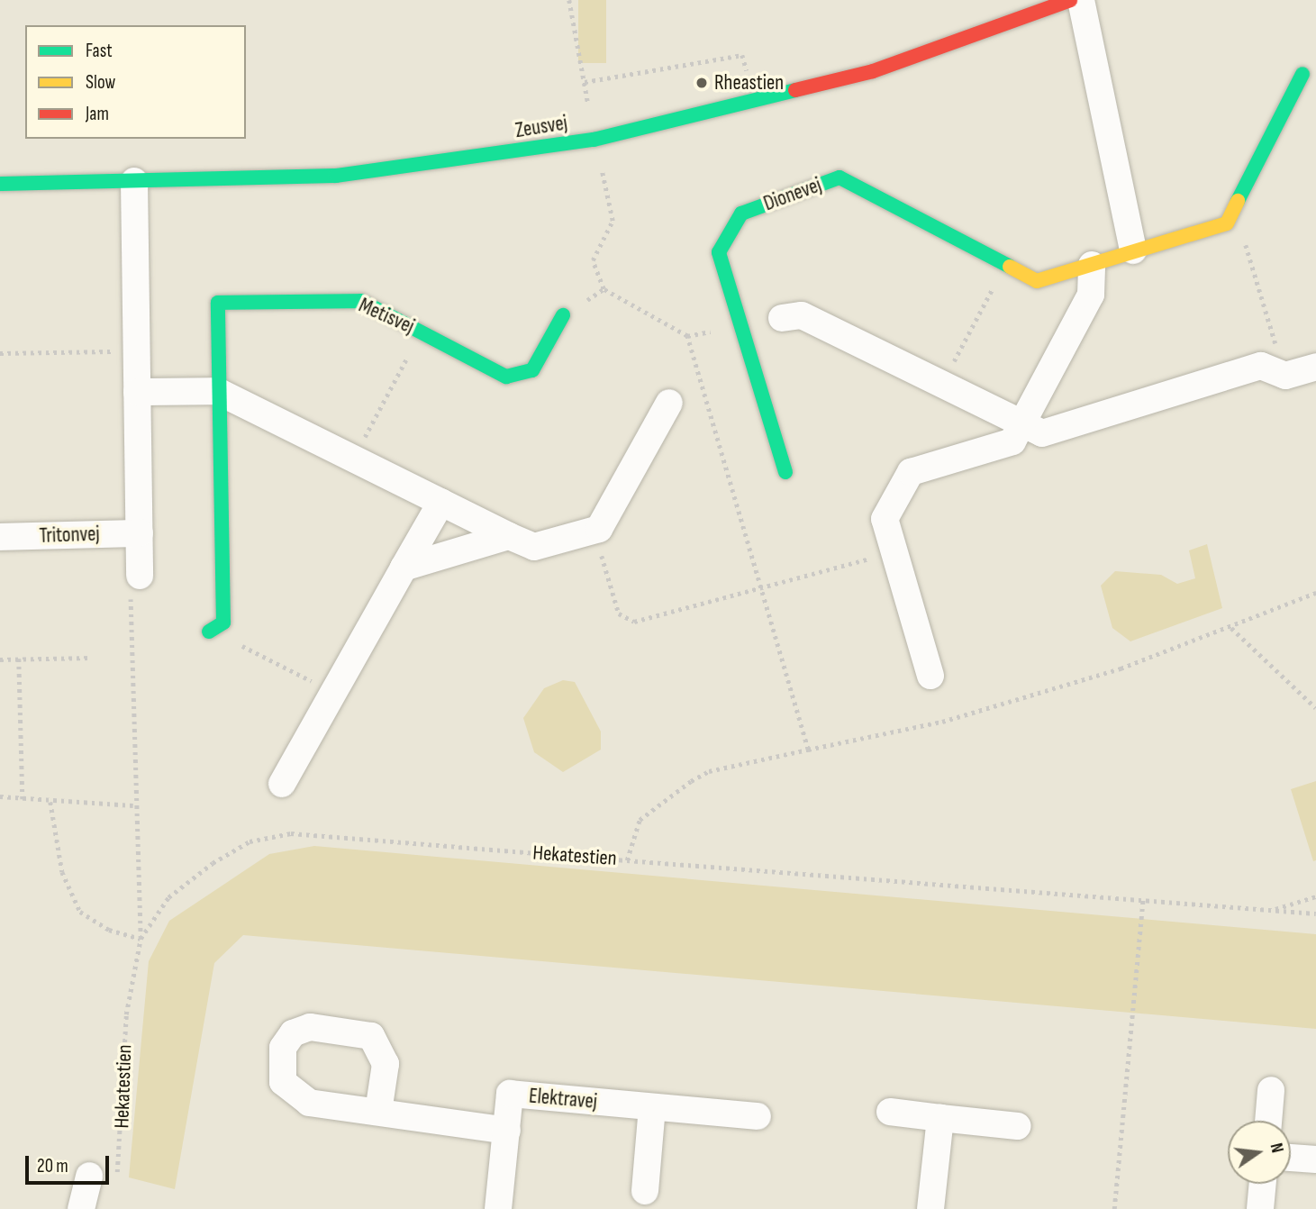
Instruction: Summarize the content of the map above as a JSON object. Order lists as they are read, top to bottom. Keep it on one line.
{"streets":{"street":["Zeusvej","Dionevej","Metisvej","Tritonvej","Elektravej"],"path":["Hekatestien"]},"places":["Rheastien"],"legend":["Fast","Slow","Jam"],"scale_bar":"20 m","north":"right"}
